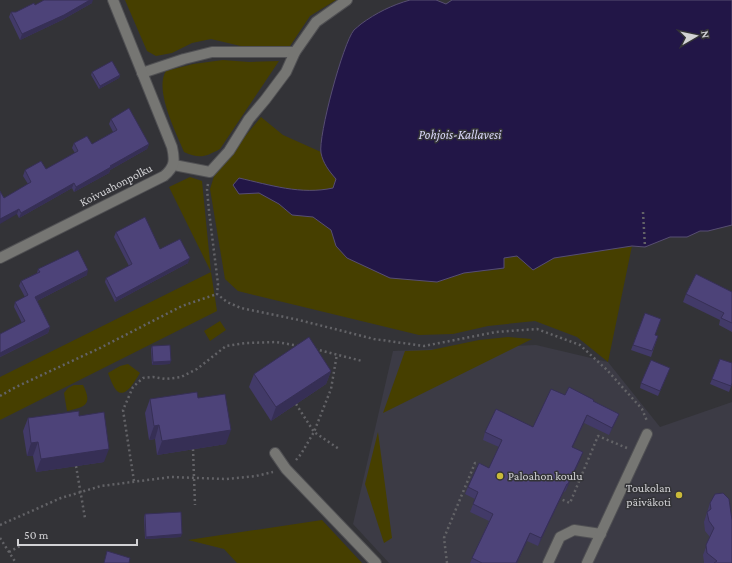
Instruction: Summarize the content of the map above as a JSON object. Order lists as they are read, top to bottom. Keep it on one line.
{"streets":{"street":["Koivuahonpolku"]},"water":["Pohjois-Kallavesi"],"places":["Paloahon koulu","Toukolan päiväkoti"],"scale_bar":"50 m","north":"right"}
